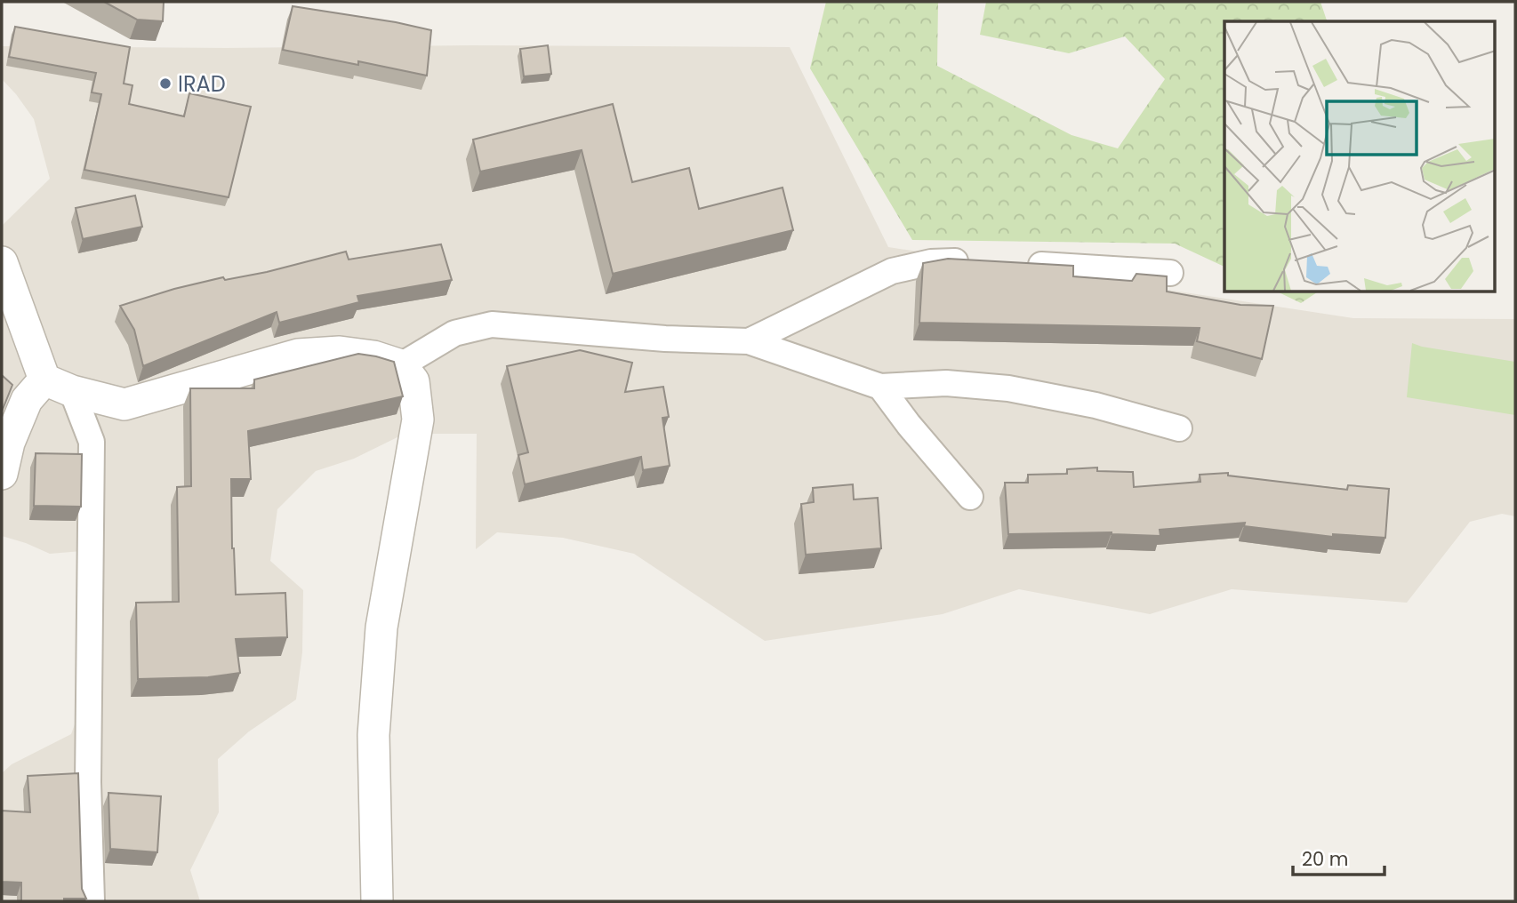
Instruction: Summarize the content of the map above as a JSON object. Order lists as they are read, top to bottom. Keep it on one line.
{"places":["IRAD"],"scale_bar":"20 m"}
